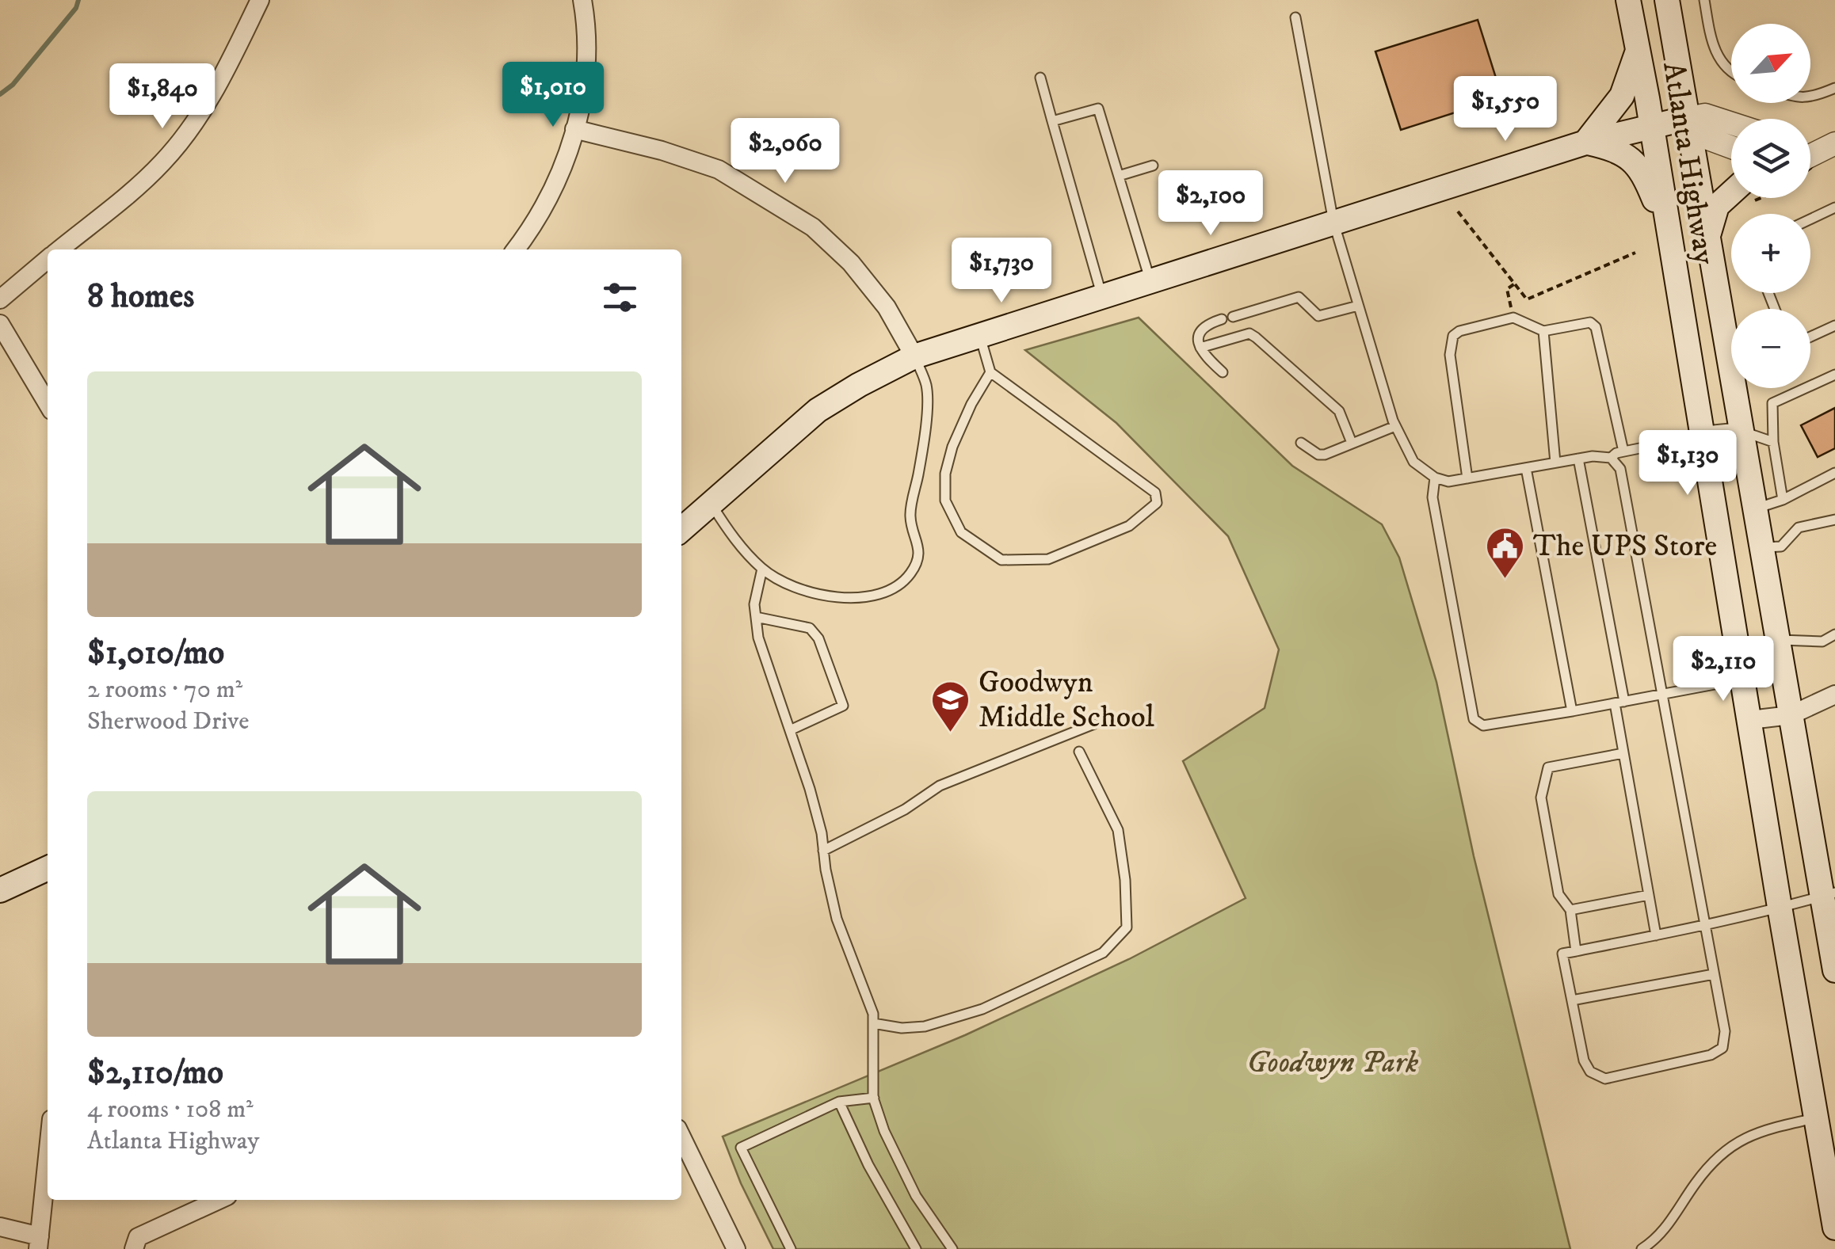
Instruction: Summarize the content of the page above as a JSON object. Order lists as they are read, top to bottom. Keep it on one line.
{"streets":{"main road":["Atlanta Highway"]},"parks":["Goodwyn Park"],"places":{"public building":["The UPS Store"],"school or university":["Goodwyn Middle School"]},"north":"top right","page":{"map_buttons":["+","−"],"price":["$1,010","$1,840","$1,550","$2,060","$2,100","$1,730","$1,130","$2,110"],"heading":"8 homes","list":[{"name":"$1,010/mo","note":"2 rooms · 70 m² · Sherwood Drive"},{"name":"$2,110/mo","note":"4 rooms · 108 m² · Atlanta Highway"}]}}
